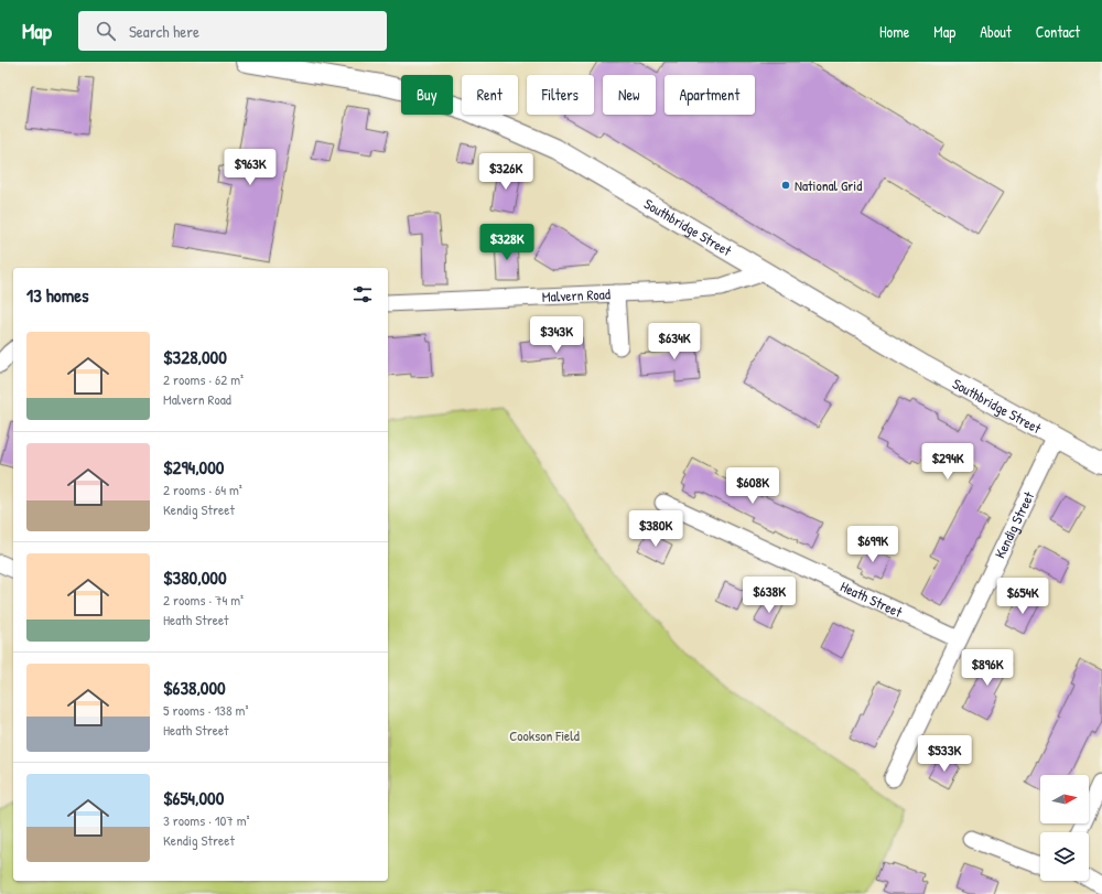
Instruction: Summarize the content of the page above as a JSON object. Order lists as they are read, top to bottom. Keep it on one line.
{"streets":{"main road":["Southbridge Street"],"street":["Malvern Road","Kendig Street","Heath Street"]},"crossings":[["Southbridge Street","Malvern Road"],["Southbridge Street","Kendig Street"],["Kendig Street","Heath Street"]],"parks":["Cookson Field"],"places":["National Grid"],"north":"right","page":{"header":"Map","search":"Search here","nav":["Home","Map","About","Contact"],"chip":["Buy","Rent","Filters","New","Apartment"],"price":["$963K","$326K","$328K","$343K","$634K","$294K","$608K","$380K","$699K","$638K","$654K","$896K","$533K"],"heading":"13 homes","list":[{"name":"$328,000","note":"2 rooms · 62 m² · Malvern Road"},{"name":"$294,000","note":"2 rooms · 64 m² · Kendig Street"},{"name":"$380,000","note":"2 rooms · 74 m² · Heath Street"},{"name":"$638,000","note":"5 rooms · 138 m² · Heath Street"},{"name":"$654,000","note":"3 rooms · 107 m² · Kendig Street"}]}}
